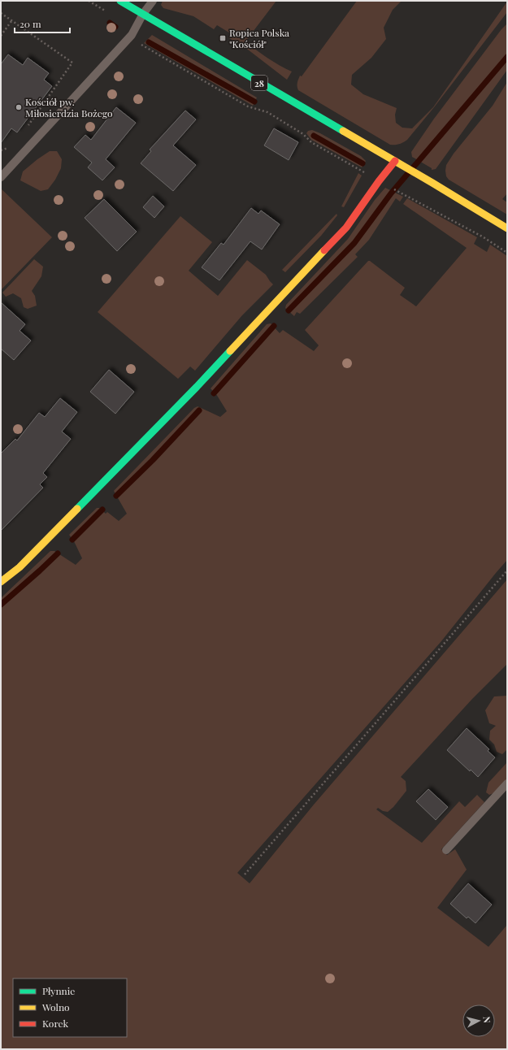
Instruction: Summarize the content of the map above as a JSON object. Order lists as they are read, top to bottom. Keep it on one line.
{"streets":{"street":["28"]},"places":{"transit":["Ropica Polska \"Kościół\""],"other":["Kościół pw. Miłosierdzia Bożego"]},"legend":["Płynnie","Wolno","Korek"],"scale_bar":"20 m","north":"right"}
